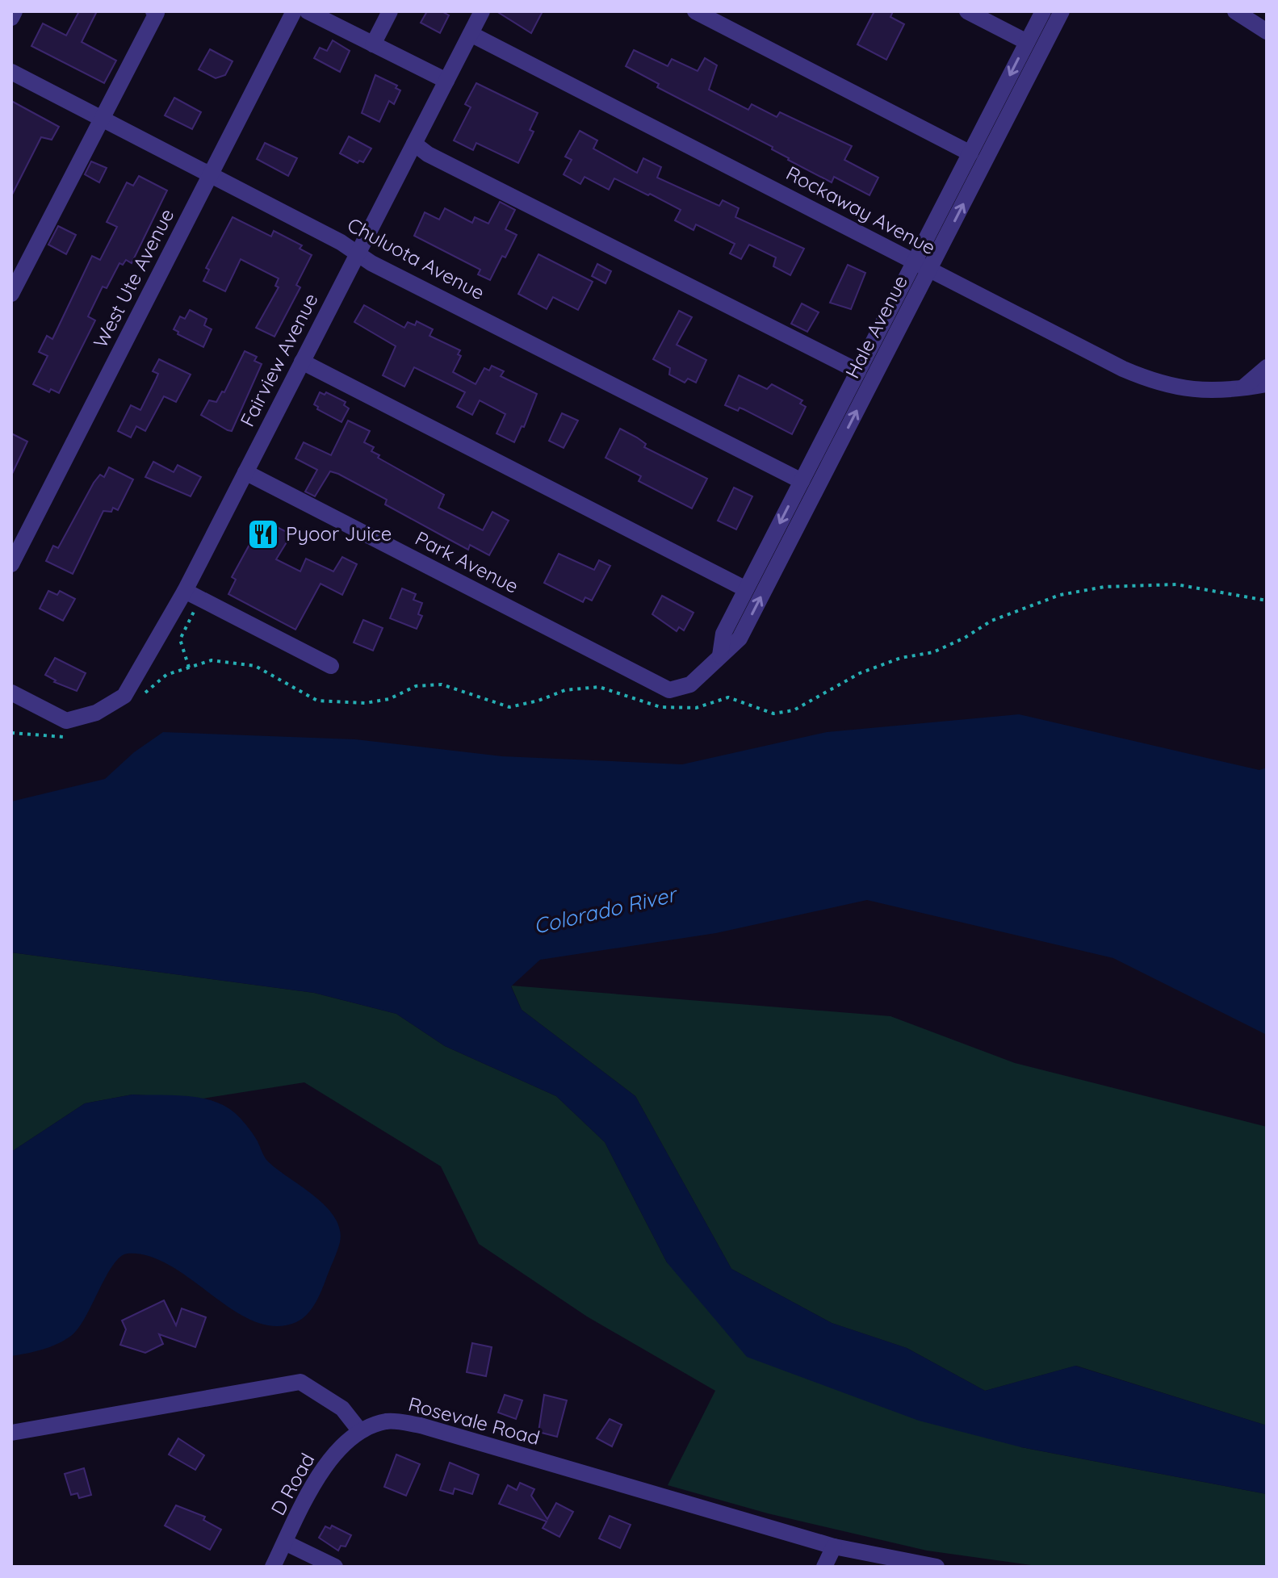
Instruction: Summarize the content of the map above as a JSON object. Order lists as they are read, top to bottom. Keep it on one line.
{"streets":{"street":["Rockaway Avenue","Chuluota Avenue","West Ute Avenue","Hale Avenue","Fairview Avenue","Park Avenue","Rosevale Road","D Road"]},"crossings":[["Rockaway Avenue","Hale Avenue"],["Rockaway Avenue","Fairview Avenue"],["Chuluota Avenue","West Ute Avenue"],["Chuluota Avenue","Hale Avenue"],["Chuluota Avenue","Fairview Avenue"],["Hale Avenue","Park Avenue"],["Fairview Avenue","Park Avenue"],["Rosevale Road","D Road"]],"water":["Colorado River"],"places":{"restaurant":["Pyoor Juice"]}}
